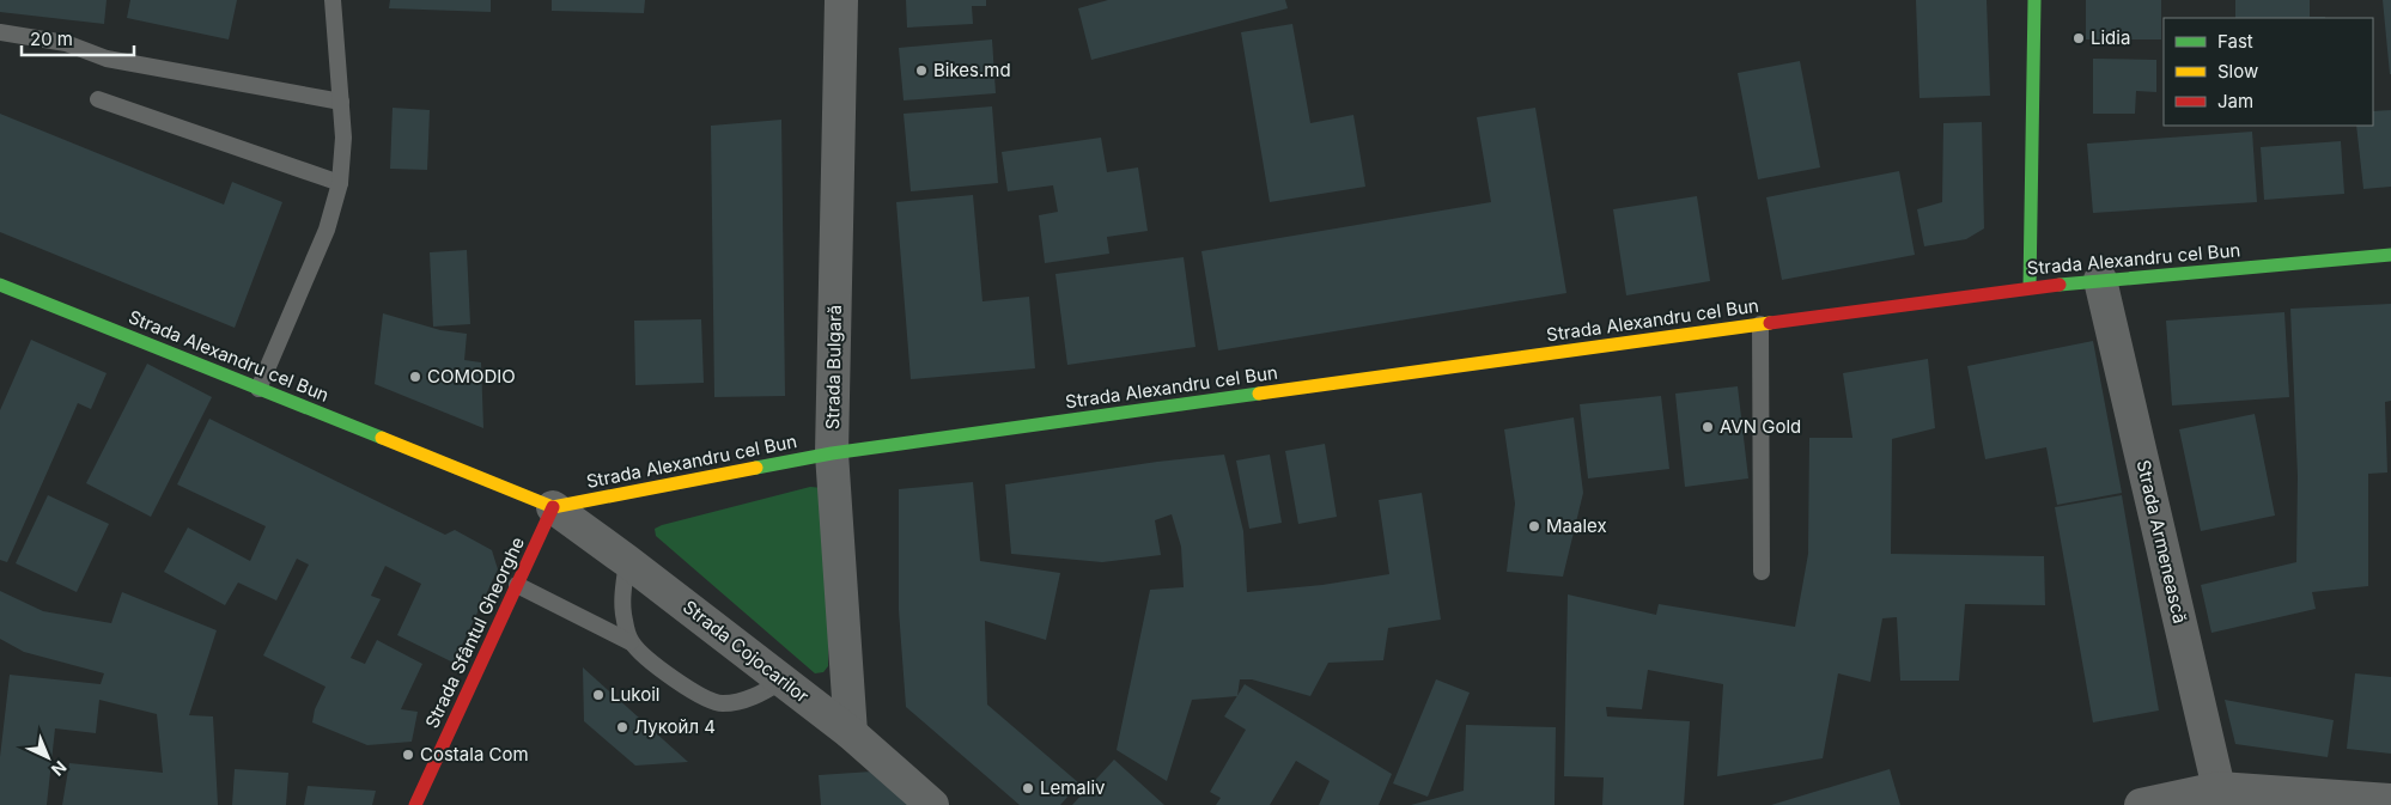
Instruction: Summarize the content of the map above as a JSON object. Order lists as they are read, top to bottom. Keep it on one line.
{"streets":{"street":["Strada Alexandru cel Bun","Strada Bulgară","Strada Armenească","Strada Sfântul Gheorghe","Strada Cojocarilor"]},"crossings":[["Strada Alexandru cel Bun","Strada Bulgară"],["Strada Alexandru cel Bun","Strada Armenească"],["Strada Alexandru cel Bun","Strada Sfântul Gheorghe"],["Strada Alexandru cel Bun","Strada Cojocarilor"],["Strada Bulgară","Strada Cojocarilor"],["Strada Sfântul Gheorghe","Strada Cojocarilor"]],"places":["Lidia","Bikes.md","COMODIO","AVN Gold","Maalex","Lukoil","Лукойл 4","Costala Com","Lemaliv"],"legend":["Fast","Slow","Jam"],"scale_bar":"20 m","north":"bottom right"}
